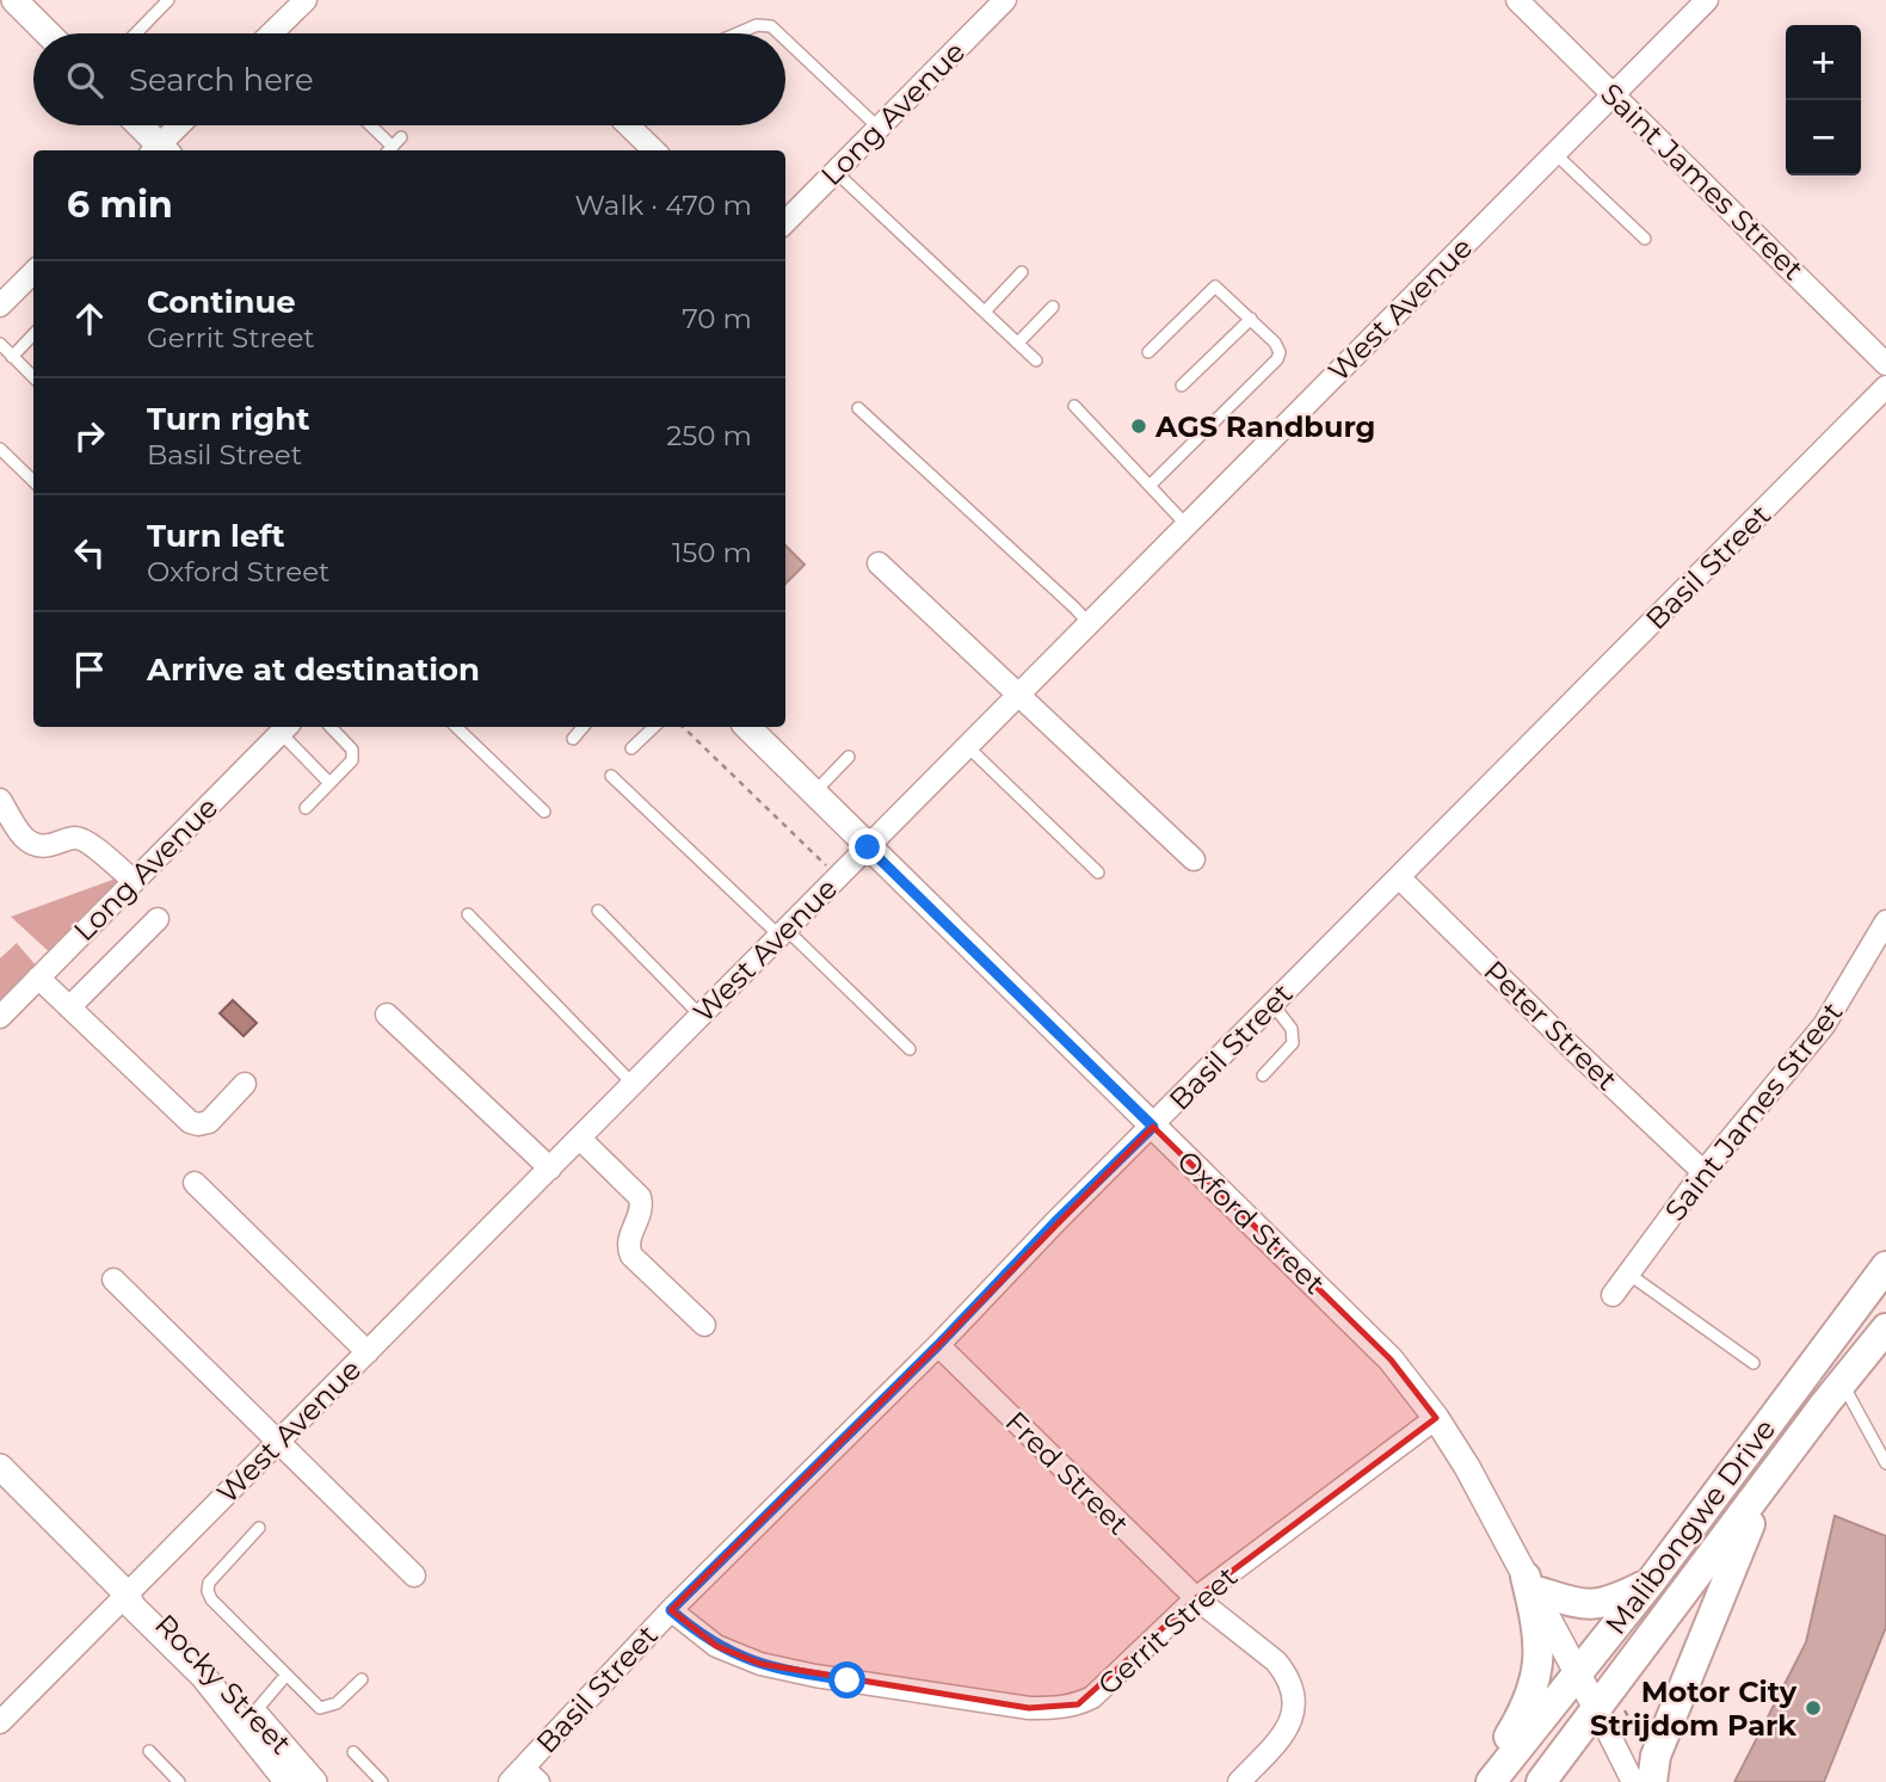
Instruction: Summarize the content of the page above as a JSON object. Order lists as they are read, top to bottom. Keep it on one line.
{"streets":{"main road":["Malibongwe Drive"],"street":["Long Avenue","Saint James Street","West Avenue","Basil Street","Peter Street","Oxford Street","Fred Street","Gerrit Street","Rocky Street"]},"crossings":[["Saint James Street","West Avenue"],["Saint James Street","Peter Street"],["West Avenue","Oxford Street"],["West Avenue","Rocky Street"],["Basil Street","Peter Street"],["Basil Street","Oxford Street"],["Basil Street","Fred Street"],["Basil Street","Gerrit Street"],["Oxford Street","Malibongwe Drive"],["Oxford Street","Gerrit Street"],["Fred Street","Gerrit Street"]],"places":["AGS Randburg","Motor City Strijdom Park"],"page":{"map_buttons":["+","−"],"search":"Search here","heading":["6 min","Walk · 470 m"],"list":[["Continue","Gerrit Street","70 m"],["Turn right","Basil Street","250 m"],["Turn left","Oxford Street","150 m"],"Arrive at destination"]}}
